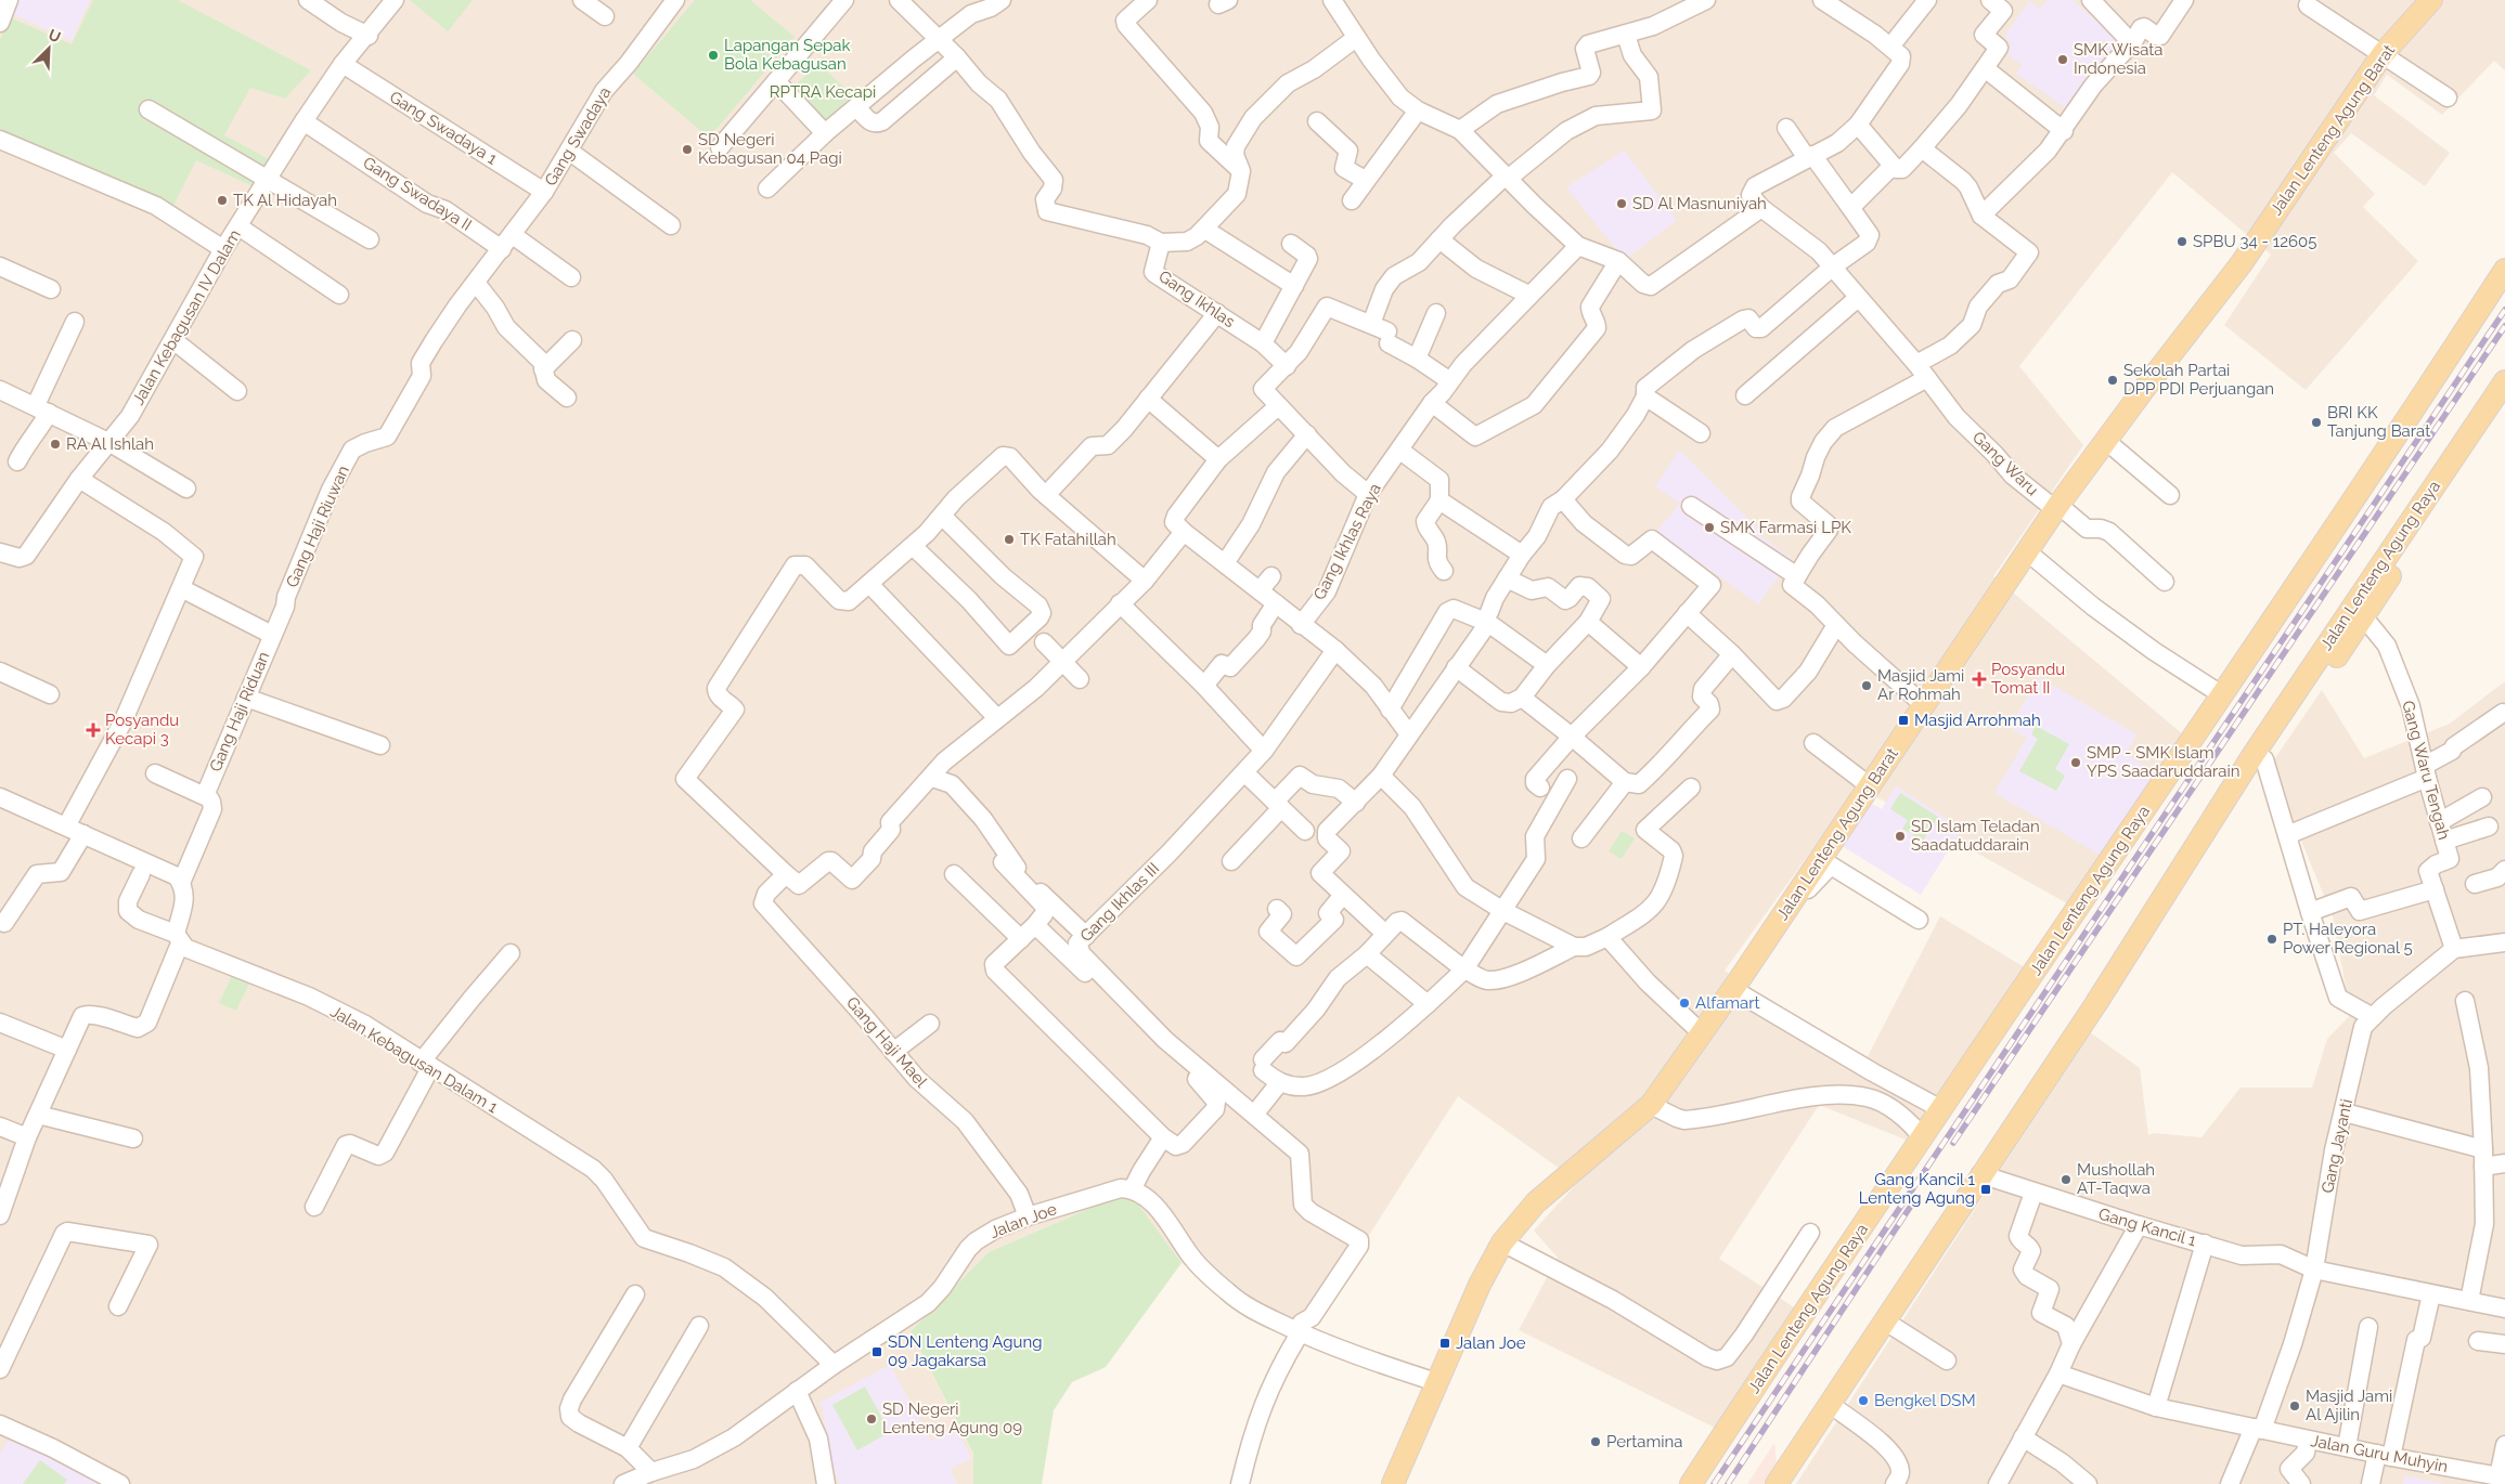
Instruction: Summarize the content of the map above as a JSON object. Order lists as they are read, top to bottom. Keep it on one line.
{"streets":{"main road":["Jalan Lenteng Agung Barat","Jalan Lenteng Agung Raya"],"street":["Gang Swadaya 1","Gang Swadaya","Gang Swadaya II","Gang Ikhlas","Jalan Kebagusan IV Dalam","Gang Waru","Gang Haji Riuwan","Gang Ikhlas Raya","Gang Haji Riduan","Gang Waru Tengah","Gang Ikhlas III","Gang Haji Mael","Jalan Kebagusan Dalam 1","Gang Jayanti","Jalan Joe","Gang Kancil 1","Jalan Guru Muhyin"]},"crossings":[["Gang Swadaya 1","Gang Swadaya"],["Gang Swadaya 1","Jalan Kebagusan IV Dalam"],["Jalan Lenteng Agung Barat","Gang Waru"],["Gang Swadaya","Gang Swadaya II"],["Gang Swadaya","Gang Haji Riuwan"],["Gang Swadaya II","Jalan Kebagusan IV Dalam"],["Gang Swadaya II","Gang Haji Riuwan"],["Gang Haji Riuwan","Gang Haji Riduan"],["Jalan Lenteng Agung Raya","Gang Kancil 1"],["Gang Waru Tengah","Gang Jayanti"],["Gang Haji Mael","Jalan Joe"],["Jalan Kebagusan Dalam 1","Jalan Joe"],["Gang Jayanti","Gang Kancil 1"],["Gang Jayanti","Jalan Guru Muhyin"]],"parks":["RPTRA Kecapi"],"places":{"other":["Lapangan Sepak Bola Kebagusan","SMK Wisata Indonesia","SD Negeri Kebagusan 04 Pagi","TK Al Hidayah","SD Al Masnuniyah","SPBU 34 - 12605","Sekolah Partai DPP PDI Perjuangan","BRI KK Tanjung Barat","RA Al Ishlah","SMK Farmasi LPK","TK Fatahillah","Masjid Jami Ar Rohmah","SMP - SMK Islam YPS Saadaruddarain","SD Islam Teladan Saadatuddarain","PT. Haleyora Power Regional 5","Alfamart","Mushollah AT-Taqwa","Bengkel DSM","Masjid Jami Al Ajilin","SD Negeri Lenteng Agung 09","Pertamina"],"health":["Posyandu Tomat II","Posyandu Kecapi 3"],"transit":["Masjid Arrohmah","Gang Kancil 1 Lenteng Agung","Jalan Joe","SDN Lenteng Agung 09 Jagakarsa"]},"north":"top right"}
